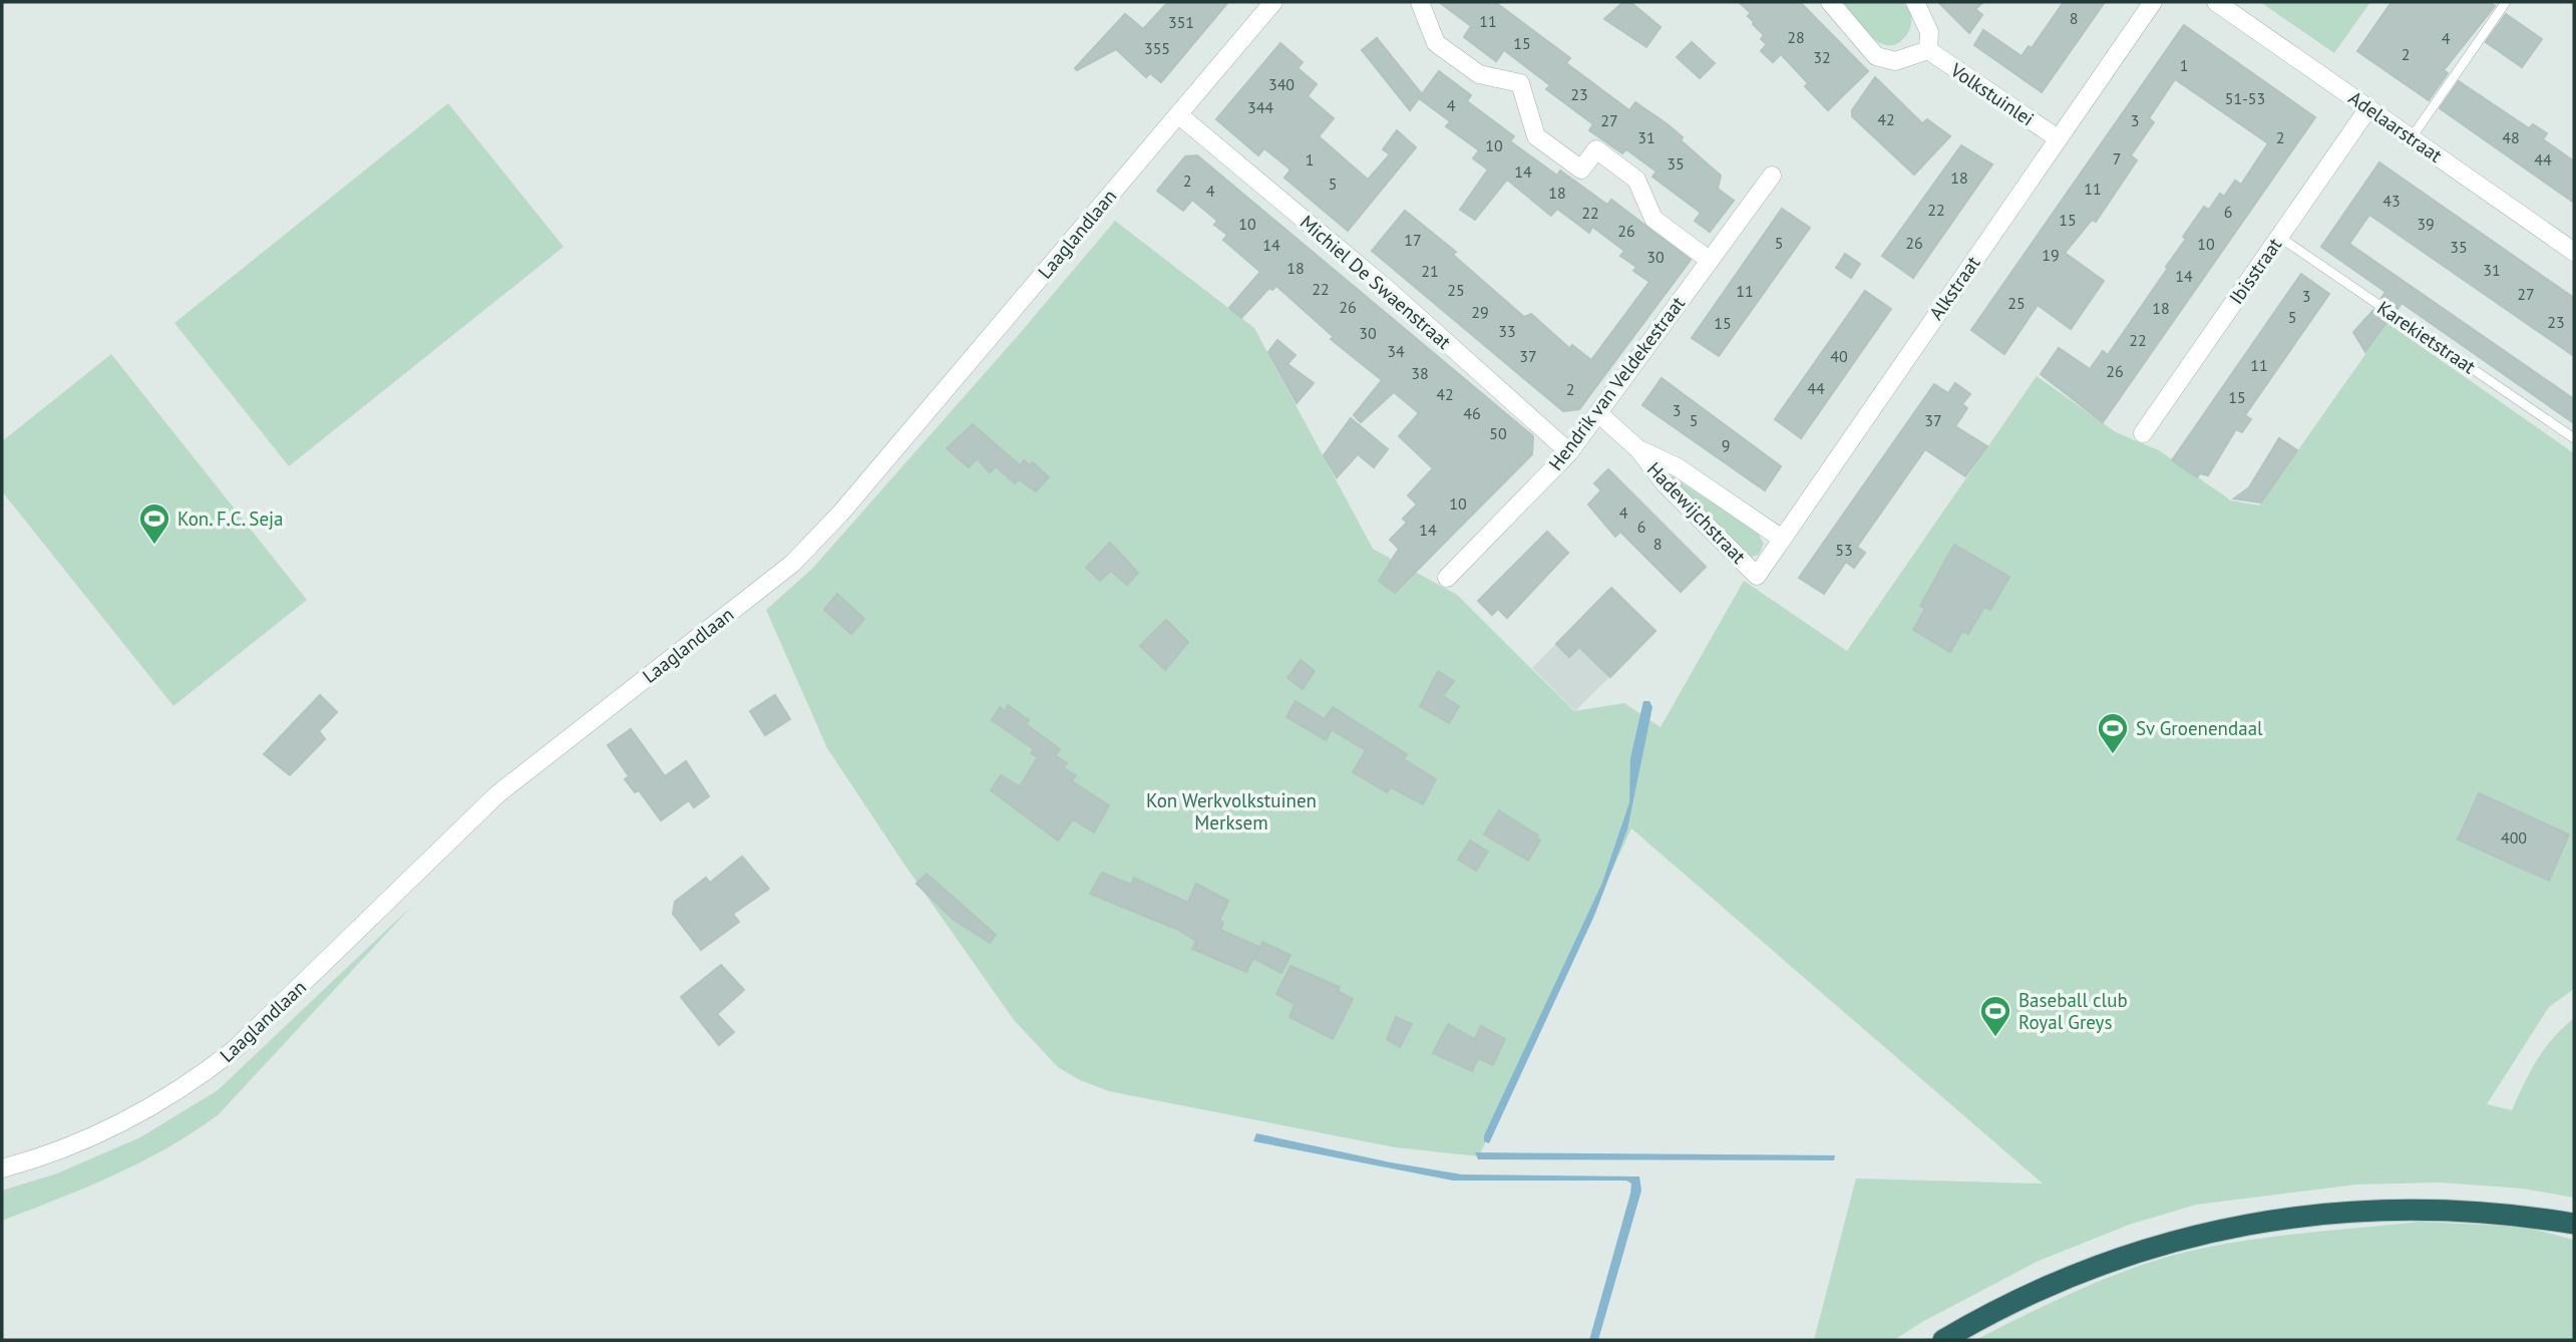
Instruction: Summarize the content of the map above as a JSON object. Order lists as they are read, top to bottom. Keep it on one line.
{"streets":{"street":["Volkstuinlei","Adelaarstraat","Laaglandlaan","Ibisstraat","Michiel De Swaenstraat","Alkstraat","Hendrik van Veldekestraat","Hadewijchstraat"],"lane":["Karekietstraat"]},"crossings":[["Volkstuinlei","Alkstraat"],["Adelaarstraat","Ibisstraat"],["Laaglandlaan","Michiel De Swaenstraat"],["Ibisstraat","Karekietstraat"],["Michiel De Swaenstraat","Hendrik van Veldekestraat"],["Alkstraat","Hadewijchstraat"],["Hendrik van Veldekestraat","Hadewijchstraat"]],"parks":["Kon Werkvolkstuinen Merksem"],"places":{"sports":["Kon. F.C. Seja","Sv Groenendaal","Baseball club Royal Greys"]},"house_numbers":["8","11","351","28","4","15","355","2","32","1","340","23","51-53","4","344","42","27","3","31","2","48","10","7","1","44","35","14","18","2","5","11","4","18","43","22","6","22","15","10","39","26","17","5","26","10","14","35","19","30","18","31","21","14","22","25","11","27","3","25","26","18","29","5","23","15","33","30","22","34","37","40","11","26","38","44","2","42","15","3","46","5","37","50","9","10","4","6","14","8","53","400"]}
